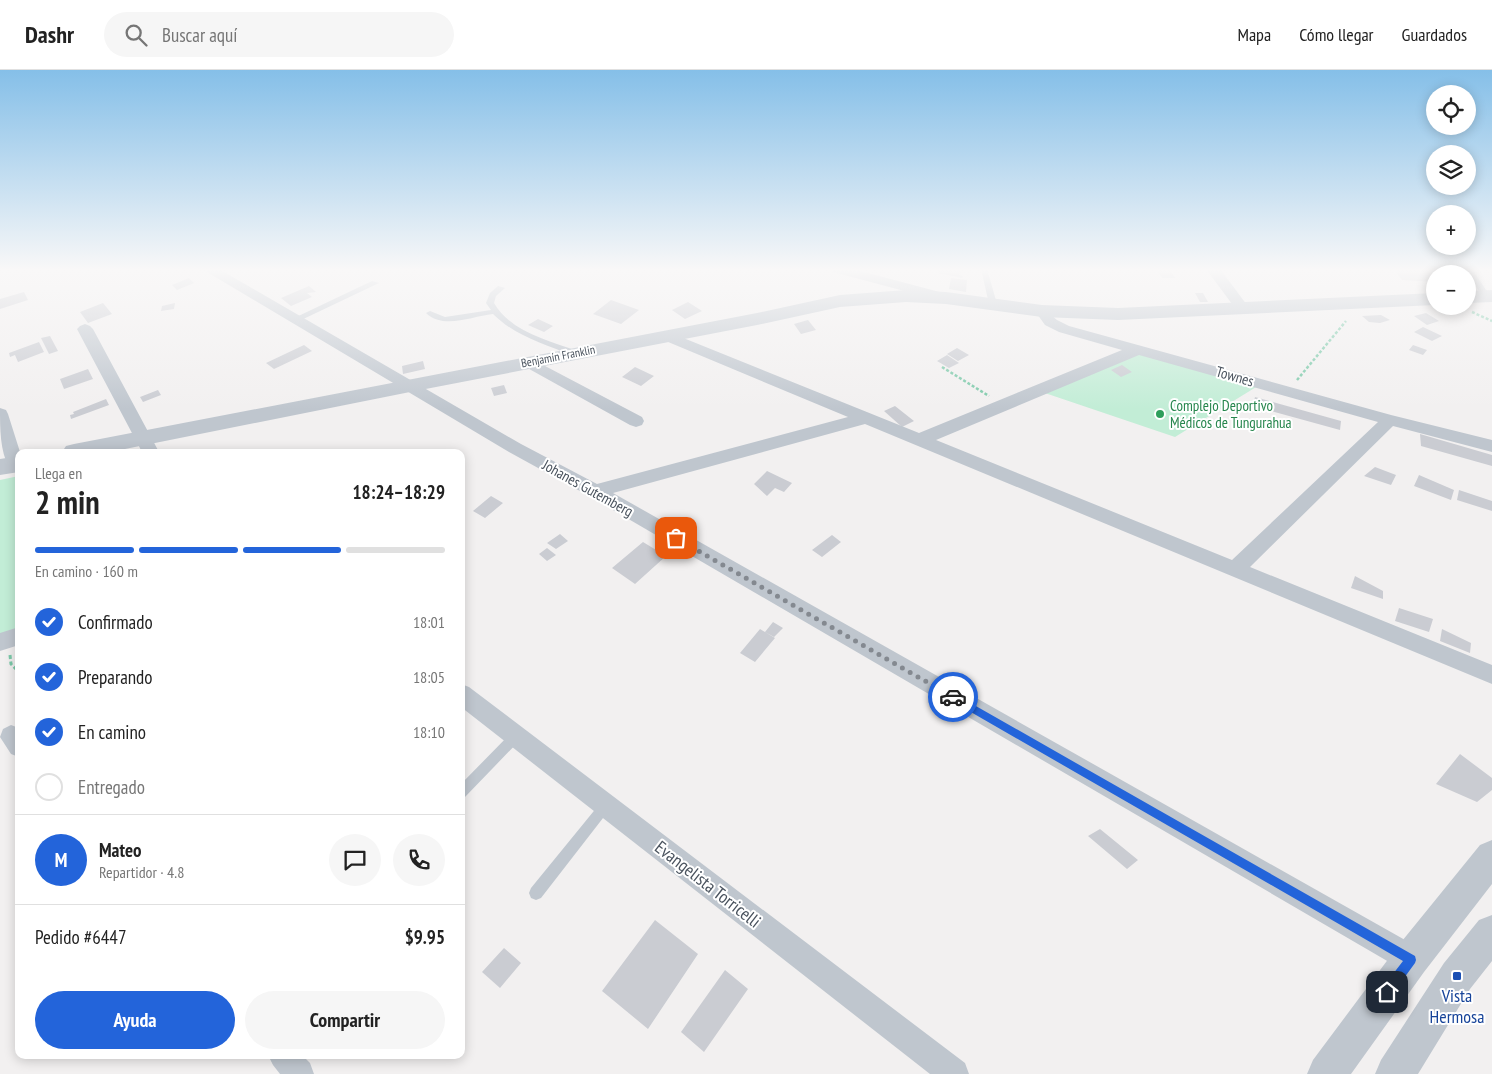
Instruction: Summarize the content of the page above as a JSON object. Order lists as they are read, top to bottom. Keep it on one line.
{"streets":{"street":["Benjamín Franklin","Townes","Johanes Gutemberg","Evangelista Torricelli"]},"crossings":[["Benjamín Franklin","Johanes Gutemberg"]],"places":{"other":["Complejo Deportivo Médicos de Tungurahua"],"transit":["Vista Hermosa"]},"page":{"header":"Dashr","search":"Buscar aquí","nav":["Mapa","Cómo llegar","Guardados"],"map_buttons":["+","−"],"heading":["2 min","Llega en","18:24–18:29"],"panel":["Mateo","Repartidor · 4.8","Pedido #6447","$9.95"],"bar":"En camino · 160 m","list":[["Confirmado","18:01"],["Preparando","18:05"],["En camino","18:10"],"Entregado"],"round":"M","buttons":["Ayuda","Compartir"]}}
